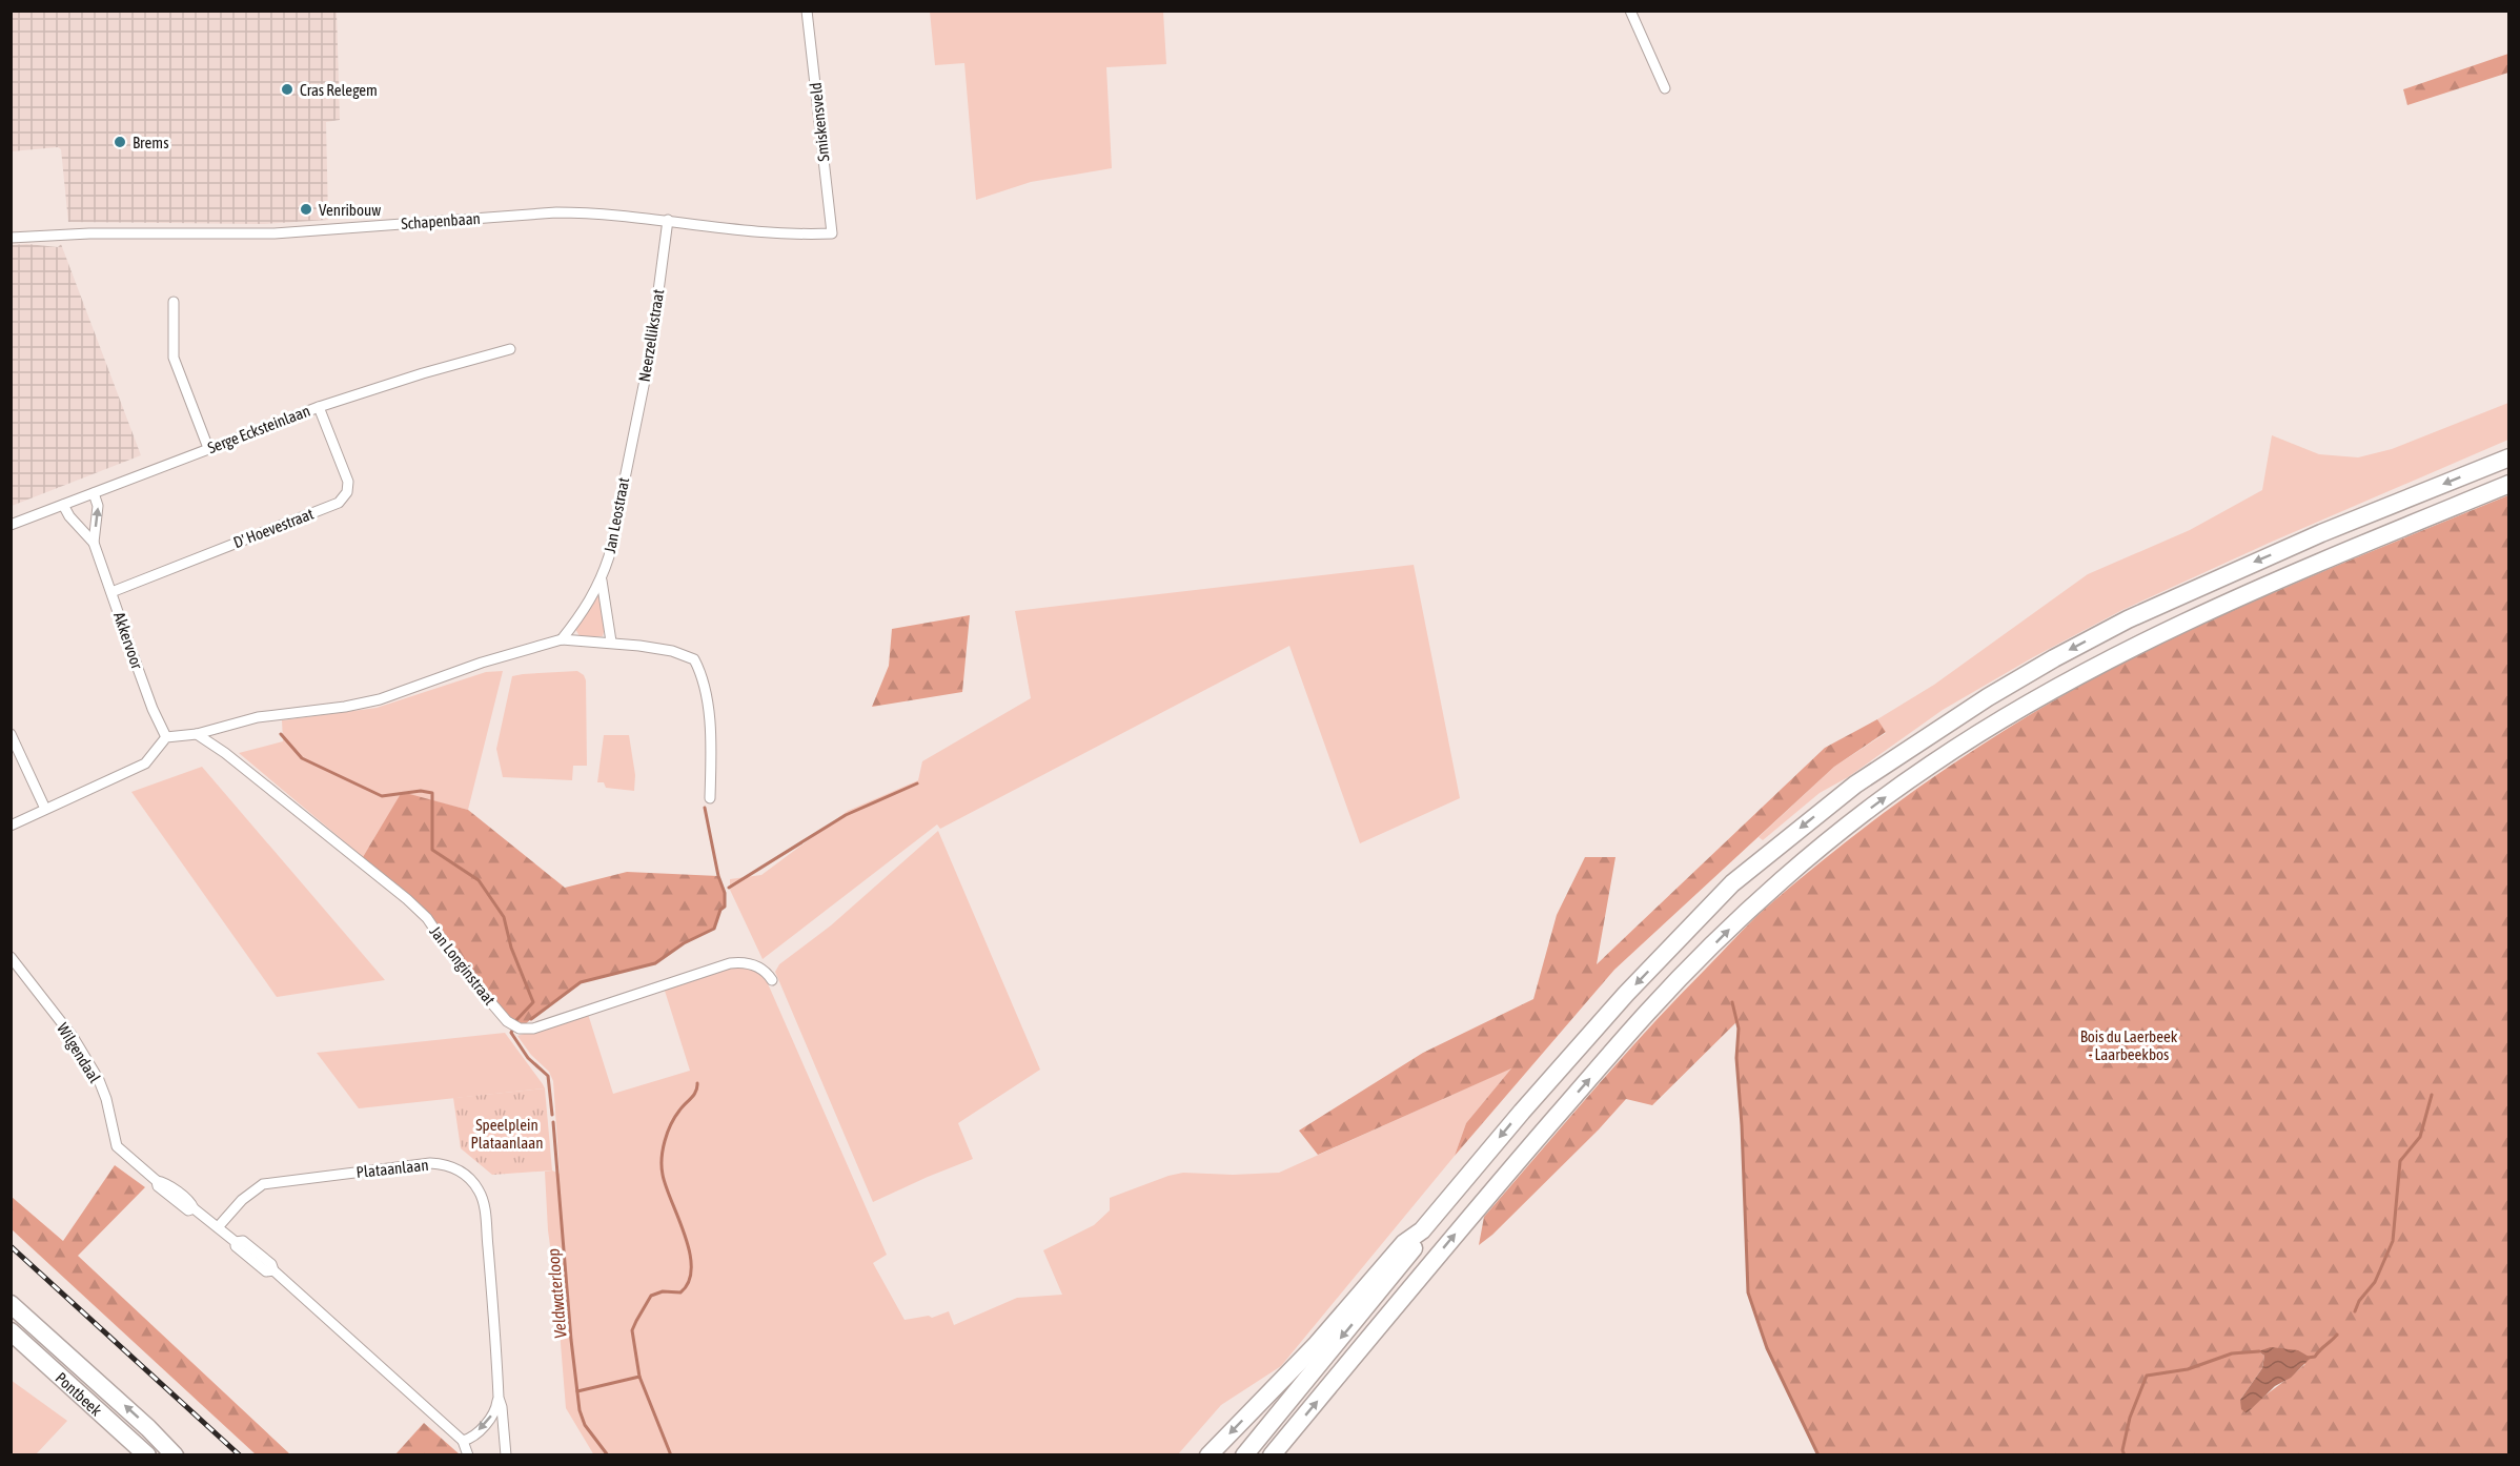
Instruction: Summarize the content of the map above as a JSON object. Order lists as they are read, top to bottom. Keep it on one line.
{"streets":{"highway":["Pontbeek"],"street":["Smiskensveld","Schapenbaan","Neerzellikstraat","Serge Ecksteinlaan","Jan Leostraat","D' Hoevestraat","Akkervoor","Jan Longinstraat","Wilgendaal","Plataanlaan"]},"crossings":[["Smiskensveld","Schapenbaan"],["Schapenbaan","Neerzellikstraat"],["Neerzellikstraat","Jan Leostraat"],["Serge Ecksteinlaan","D' Hoevestraat"],["Serge Ecksteinlaan","Akkervoor"],["D' Hoevestraat","Akkervoor"],["Wilgendaal","Plataanlaan"]],"water":["Veldwaterloop"],"parks":["Bois du Laerbeek - Laarbeekbos","Speelplein Plataanlaan"],"places":["Cras Relegem","Brems","Venribouw"]}
